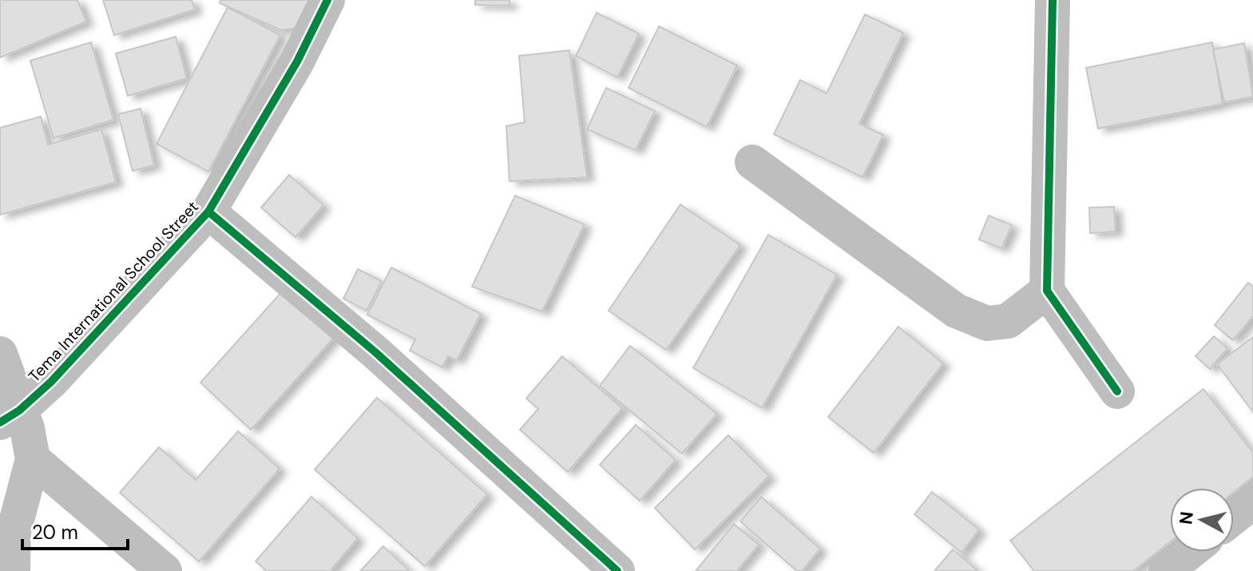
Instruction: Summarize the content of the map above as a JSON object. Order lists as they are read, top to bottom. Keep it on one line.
{"streets":{"street":["Tema International School Street"]},"scale_bar":"20 m","north":"left"}
